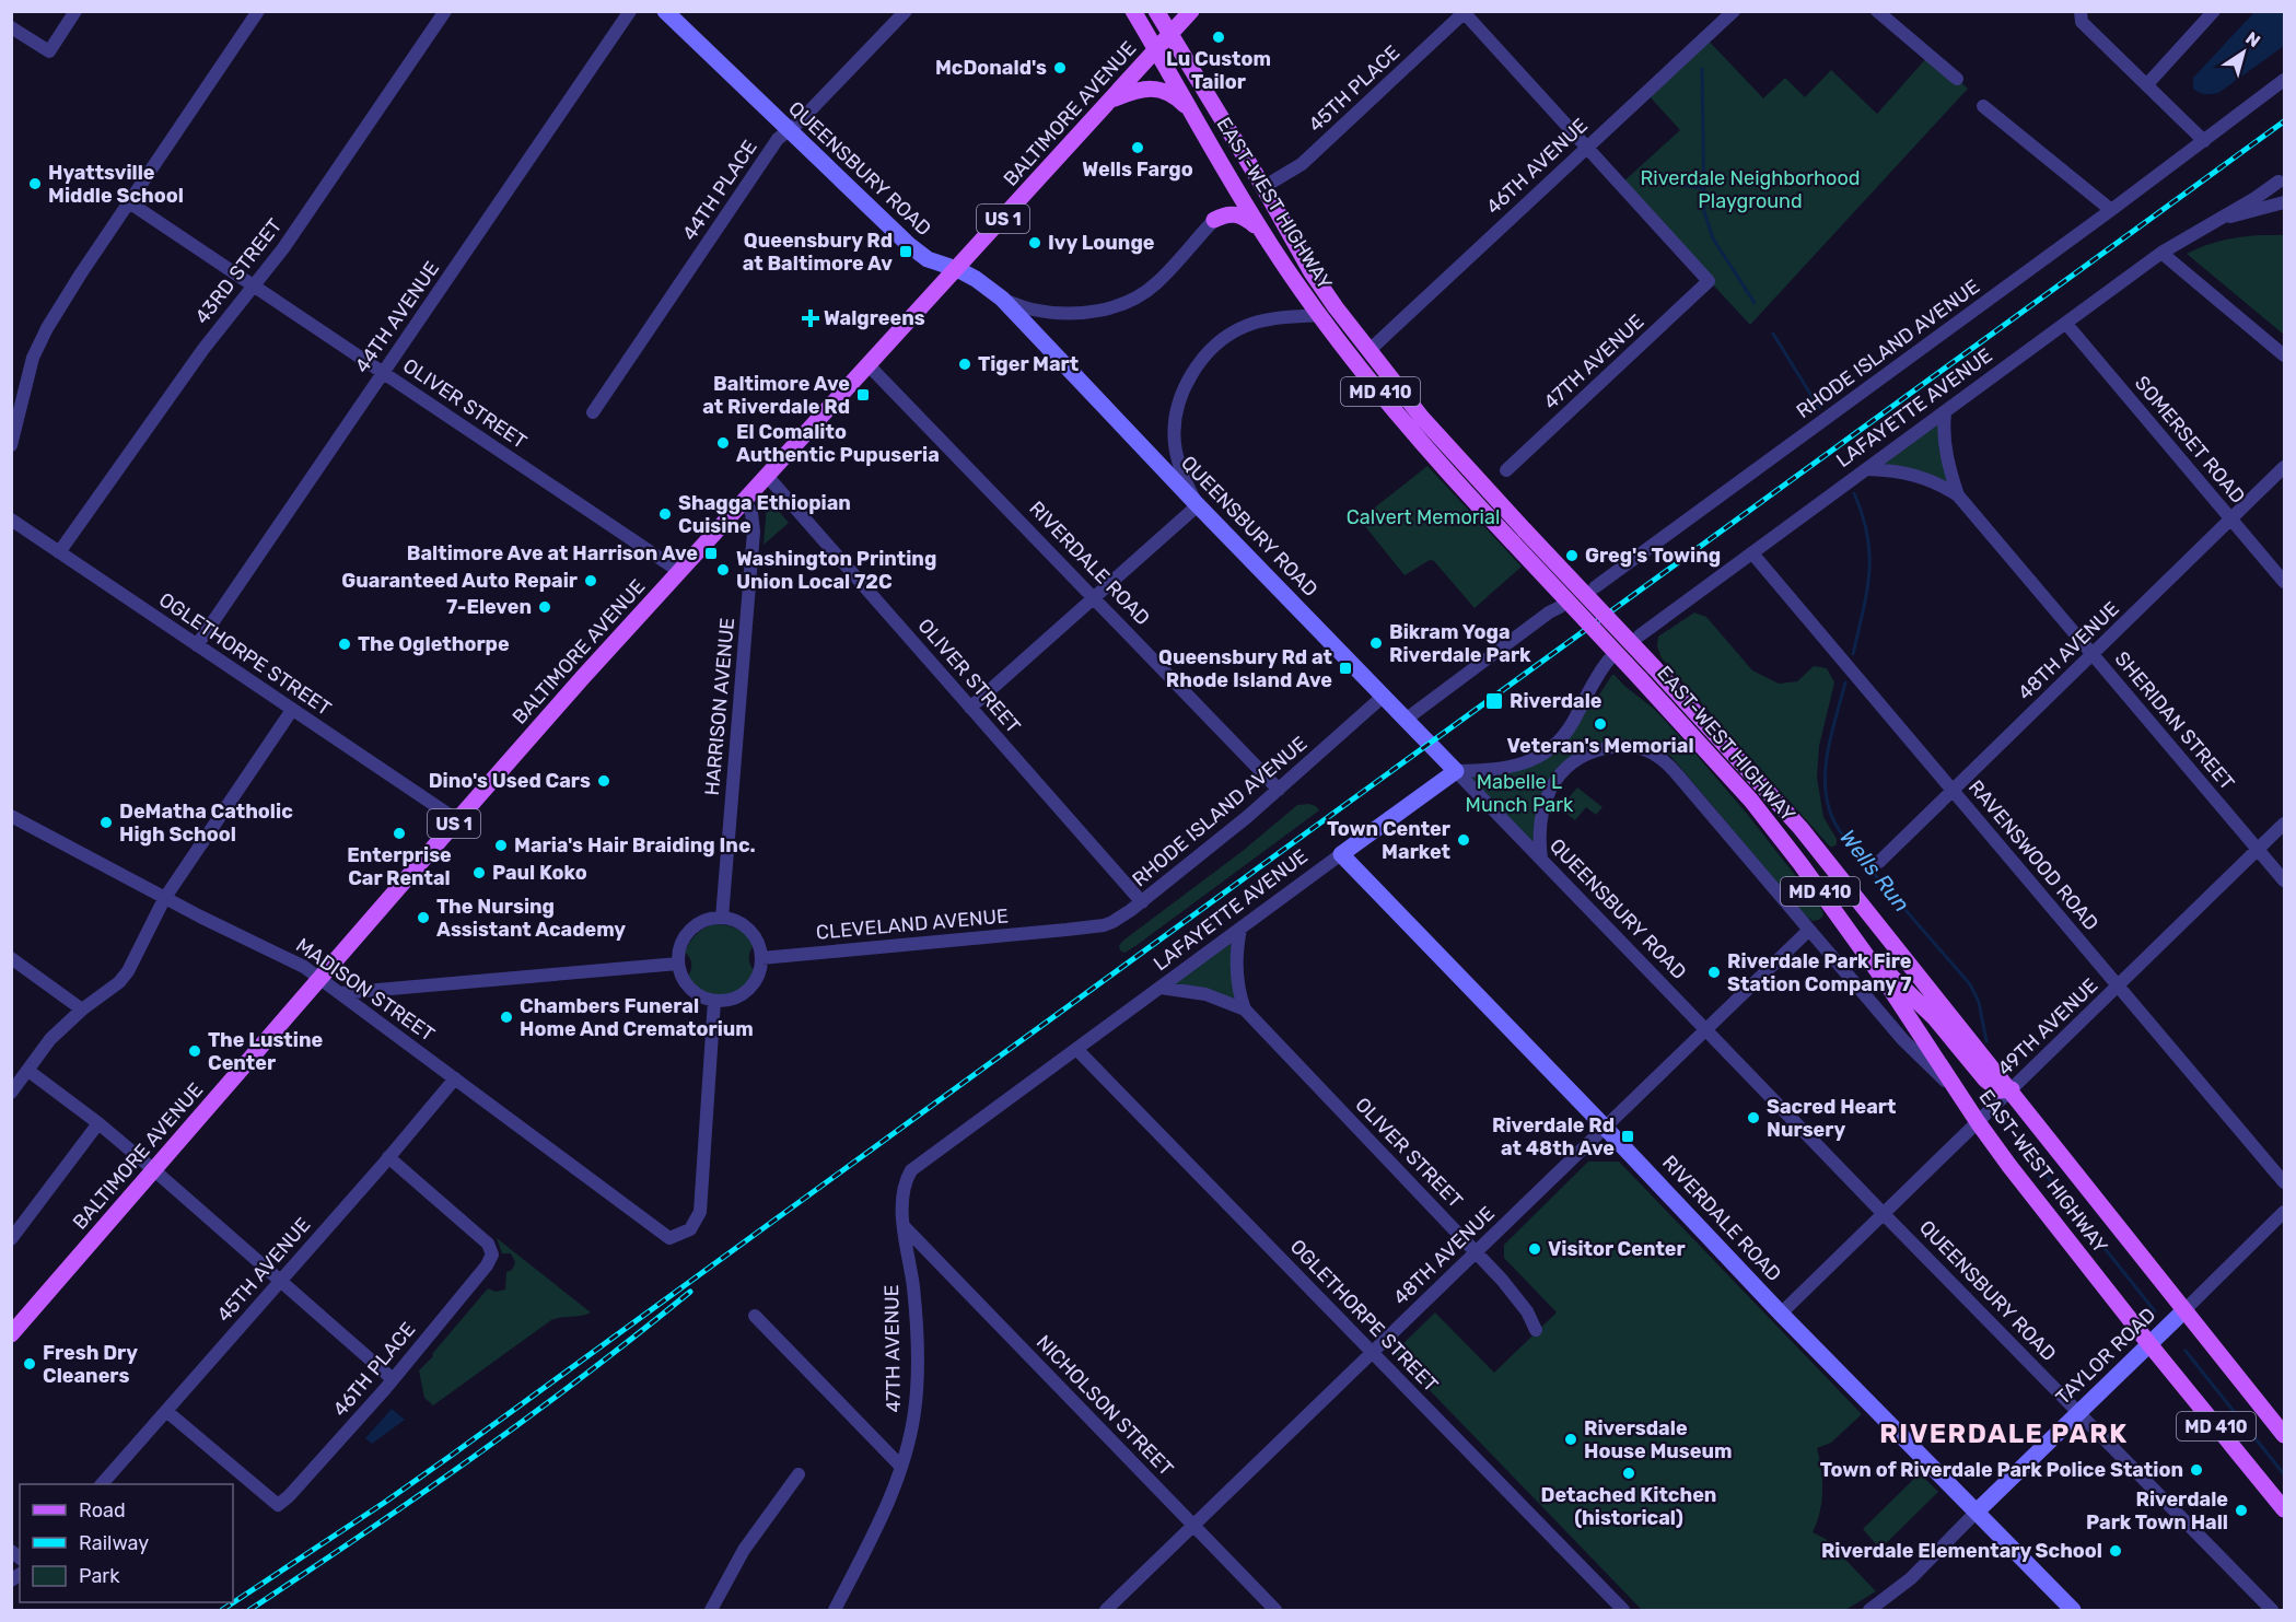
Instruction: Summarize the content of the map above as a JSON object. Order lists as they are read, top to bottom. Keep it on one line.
{"streets":{"main road":["BALTIMORE AVENUE","EAST-WEST HIGHWAY","US 1","MD 410"],"street":["45TH PLACE","46TH AVENUE","QUEENSBURY ROAD","44TH PLACE","43RD STREET","44TH AVENUE","RHODE ISLAND AVENUE","47TH AVENUE","OLIVER STREET","LAFAYETTE AVENUE","SOMERSET ROAD","RIVERDALE ROAD","48TH AVENUE","OGLETHORPE STREET","HARRISON AVENUE","SHERIDAN STREET","RAVENSWOOD ROAD","CLEVELAND AVENUE","MADISON STREET","49TH AVENUE","45TH AVENUE","TAYLOR ROAD","46TH PLACE","NICHOLSON STREET"]},"crossings":[["45TH PLACE","EAST-WEST HIGHWAY"],["BALTIMORE AVENUE","QUEENSBURY ROAD"],["BALTIMORE AVENUE","EAST-WEST HIGHWAY"],["BALTIMORE AVENUE","OLIVER STREET"],["BALTIMORE AVENUE","RIVERDALE ROAD"],["BALTIMORE AVENUE","OGLETHORPE STREET"],["BALTIMORE AVENUE","HARRISON AVENUE"],["BALTIMORE AVENUE","MADISON STREET"],["46TH AVENUE","EAST-WEST HIGHWAY"],["46TH AVENUE","47TH AVENUE"],["QUEENSBURY ROAD","44TH PLACE"],["QUEENSBURY ROAD","RHODE ISLAND AVENUE"],["QUEENSBURY ROAD","LAFAYETTE AVENUE"],["QUEENSBURY ROAD","48TH AVENUE"],["QUEENSBURY ROAD","49TH AVENUE"],["QUEENSBURY ROAD","TAYLOR ROAD"],["EAST-WEST HIGHWAY","49TH AVENUE"],["EAST-WEST HIGHWAY","TAYLOR ROAD"],["43RD STREET","OLIVER STREET"],["43RD STREET","OGLETHORPE STREET"],["44TH AVENUE","OLIVER STREET"],["44TH AVENUE","OGLETHORPE STREET"],["RHODE ISLAND AVENUE","OLIVER STREET"],["RHODE ISLAND AVENUE","RIVERDALE ROAD"],["RHODE ISLAND AVENUE","CLEVELAND AVENUE"],["47TH AVENUE","LAFAYETTE AVENUE"],["47TH AVENUE","NICHOLSON STREET"],["OLIVER STREET","LAFAYETTE AVENUE"],["OLIVER STREET","48TH AVENUE"],["LAFAYETTE AVENUE","SOMERSET ROAD"],["LAFAYETTE AVENUE","RIVERDALE ROAD"],["LAFAYETTE AVENUE","OGLETHORPE STREET"],["LAFAYETTE AVENUE","SHERIDAN STREET"],["LAFAYETTE AVENUE","RAVENSWOOD ROAD"],["LAFAYETTE AVENUE","NICHOLSON STREET"],["SOMERSET ROAD","48TH AVENUE"],["RIVERDALE ROAD","48TH AVENUE"],["RIVERDALE ROAD","49TH AVENUE"],["RIVERDALE ROAD","TAYLOR ROAD"],["48TH AVENUE","OGLETHORPE STREET"],["48TH AVENUE","SHERIDAN STREET"],["48TH AVENUE","RAVENSWOOD ROAD"],["48TH AVENUE","NICHOLSON STREET"],["HARRISON AVENUE","CLEVELAND AVENUE"],["HARRISON AVENUE","MADISON STREET"],["SHERIDAN STREET","49TH AVENUE"],["RAVENSWOOD ROAD","49TH AVENUE"],["CLEVELAND AVENUE","MADISON STREET"],["MADISON STREET","45TH AVENUE"],["45TH AVENUE","46TH PLACE"]],"districts":["RIVERDALE PARK"],"water":["Wells Run"],"parks":["Riverdale Neighborhood Playground","Calvert Memorial","Mabelle L Munch Park"],"places":{"other":["Lu Custom Tailor","McDonald's","Wells Fargo","Hyattsville Middle School","Ivy Lounge","Tiger Mart","El Comalito Authentic Pupuseria","Shagga Ethiopian Cuisine","Greg's Towing","Washington Printing Union Local 72C","Guaranteed Auto Repair","7-Eleven","Bikram Yoga Riverdale Park","The Oglethorpe","Veteran's Memorial","Dino's Used Cars","DeMatha Catholic High School","Enterprise Car Rental","Town Center Market","Maria's Hair Braiding Inc.","Paul Koko","The Nursing Assistant Academy","Riverdale Park Fire Station Company 7","Chambers Funeral Home And Crematorium","The Lustine Center","Sacred Heart Nursery","Visitor Center","Fresh Dry Cleaners","Riversdale House Museum","Town of Riverdale Park Police Station","Detached Kitchen (historical)","Riverdale Park Town Hall","Riverdale Elementary School"],"transit":["Queensbury Rd at Baltimore Av","Baltimore Ave at Riverdale Rd","Baltimore Ave at Harrison Ave","Queensbury Rd at Rhode Island Ave","Riverdale","Riverdale Rd at 48th Ave"],"health":["Walgreens"]},"legend":["Road","Railway","Park"],"north":"top right"}
